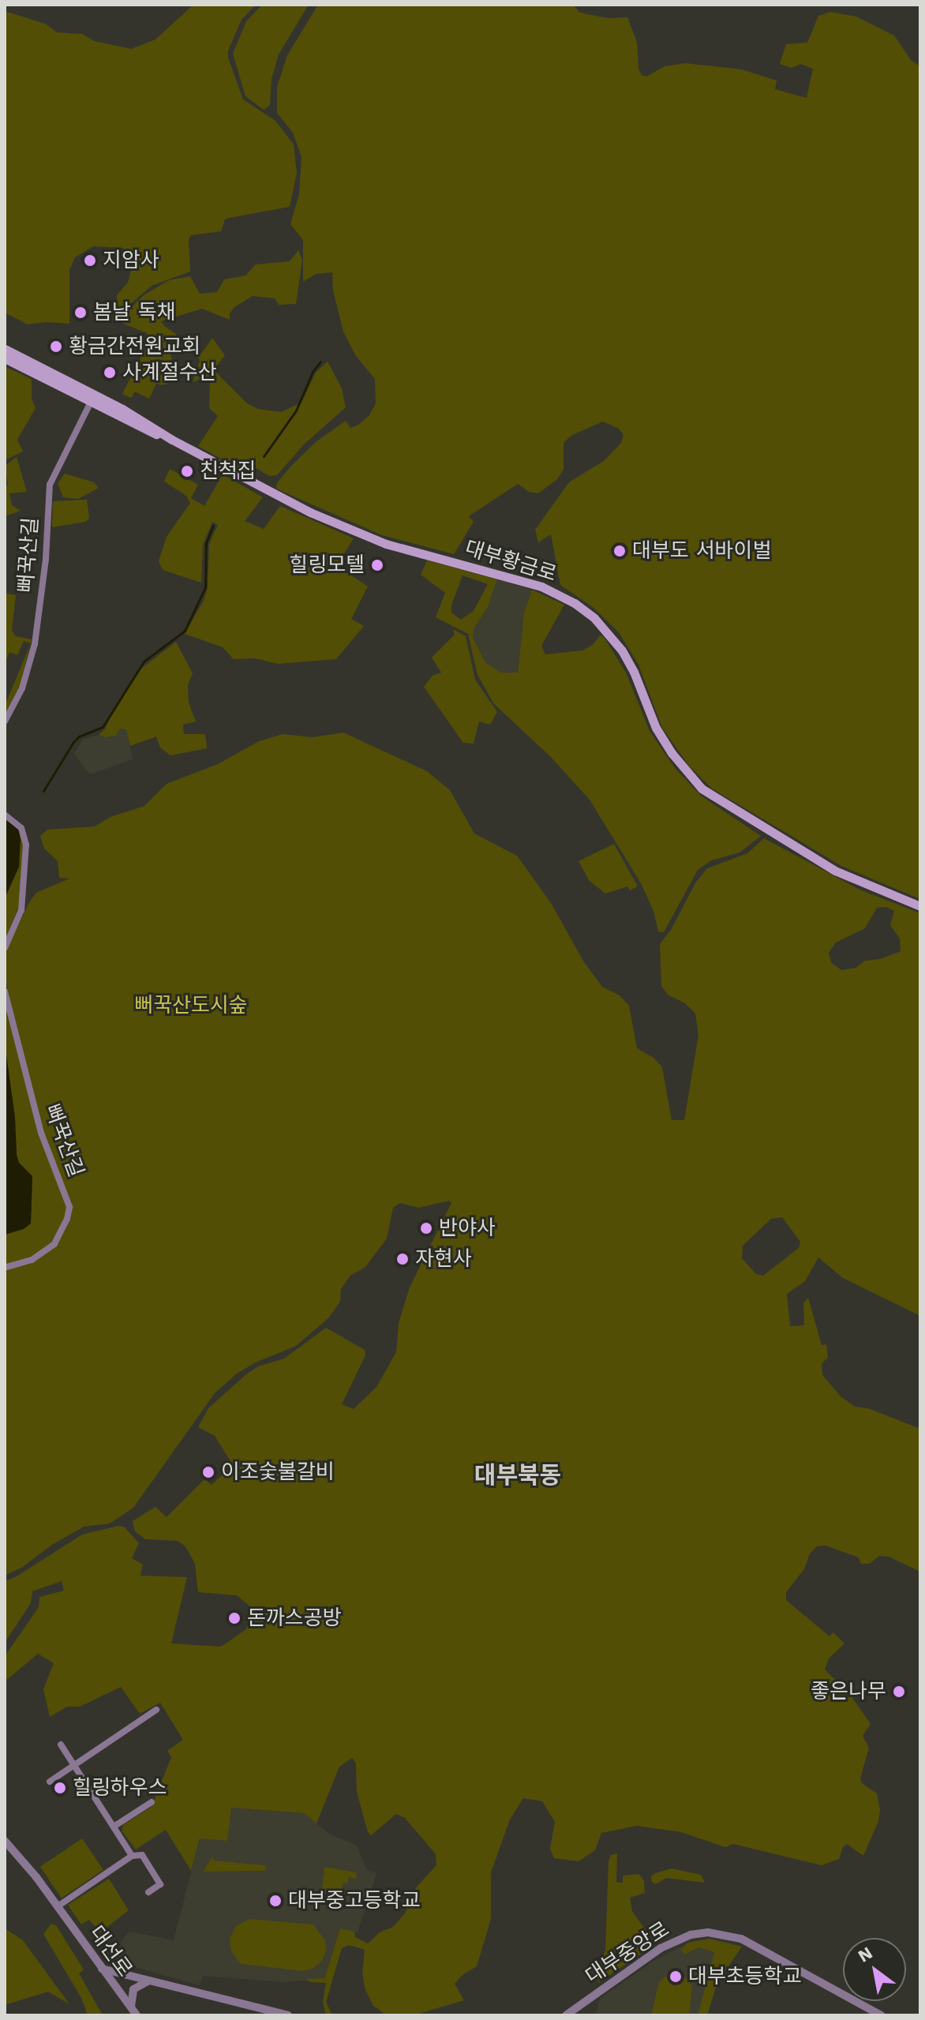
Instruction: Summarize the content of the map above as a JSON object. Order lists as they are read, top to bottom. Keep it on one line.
{"streets":{"main road":["대부황금로"],"street":["뻐꾹산길","대선로","대부중앙로"]},"crossings":[["뻐꾹산길","대부황금로"]],"districts":["대부북동"],"parks":["뻐꾹산도시숲"],"places":["지암사","봄날 독채","황금간전원교회","사계절수산","친척집","대부도 서바이벌","힐링모텔","반야사","자현사","이조숯불갈비","돈까스공방","좋은나무","힐링하우스","대부중고등학교","대부초등학교"],"north":"top left"}
